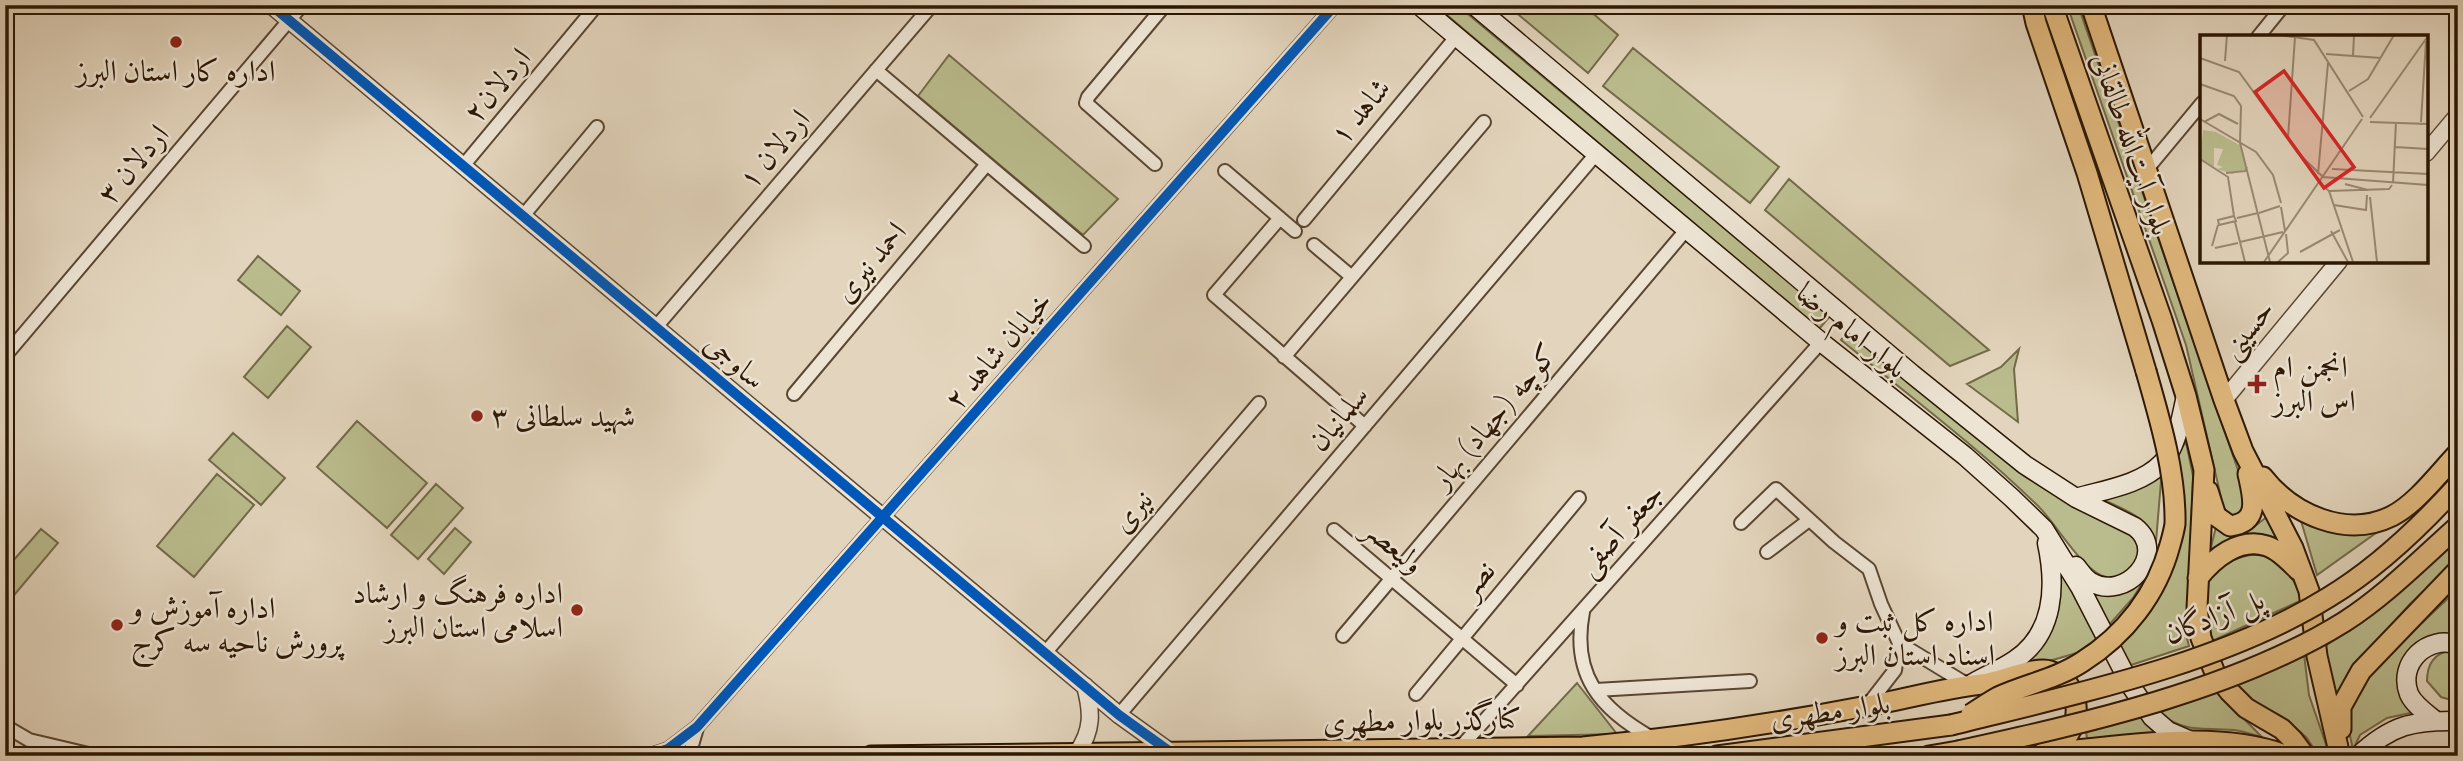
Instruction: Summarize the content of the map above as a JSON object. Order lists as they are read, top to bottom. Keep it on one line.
{"streets":{"main road":["بلوار آیت‌الله طالقانی","بلوار امام رضا","پل آزادگان","بلوار مطهری","کنارگذر بلوار مطهری"],"street":["اردلان۲","شاهد ۱","اردلان ۱","اردلان ۳","احمد نیری","حسینی","خیابان شاهد ۲","ساوجی","کوچه (جهاد) بهار","سلمانیان","نیری","جعفر آصفی","ولیعصر","نصر"]},"crossings":[["اردلان۲","ساوجی"],["شاهد ۱","بلوار امام رضا"],["بلوار آیت‌الله طالقانی","حسینی"],["اردلان ۱","ساوجی"],["اردلان ۳","ساوجی"],["بلوار امام رضا","کوچه (جهاد) بهار"],["بلوار امام رضا","سلمانیان"],["بلوار امام رضا","جعفر آصفی"],["خیابان شاهد ۲","ساوجی"],["ساوجی","سلمانیان"],["ساوجی","نیری"],["ساوجی","کنارگذر بلوار مطهری"],["کوچه (جهاد) بهار","ولیعصر"],["جعفر آصفی","ولیعصر"],["جعفر آصفی","کنارگذر بلوار مطهری"],["ولیعصر","نصر"],["پل آزادگان","بلوار مطهری"]],"places":{"other":["اداره کار استان البرز","شهید سلطانی ۳","اداره فرهنگ و ارشاد اسلامی استان البرز","اداره آموزش و پرورش ناحیه سه کرج","اداره کل ثبت و اسناد استان البرز"],"health":["انجمن ام اس البرز"]}}
